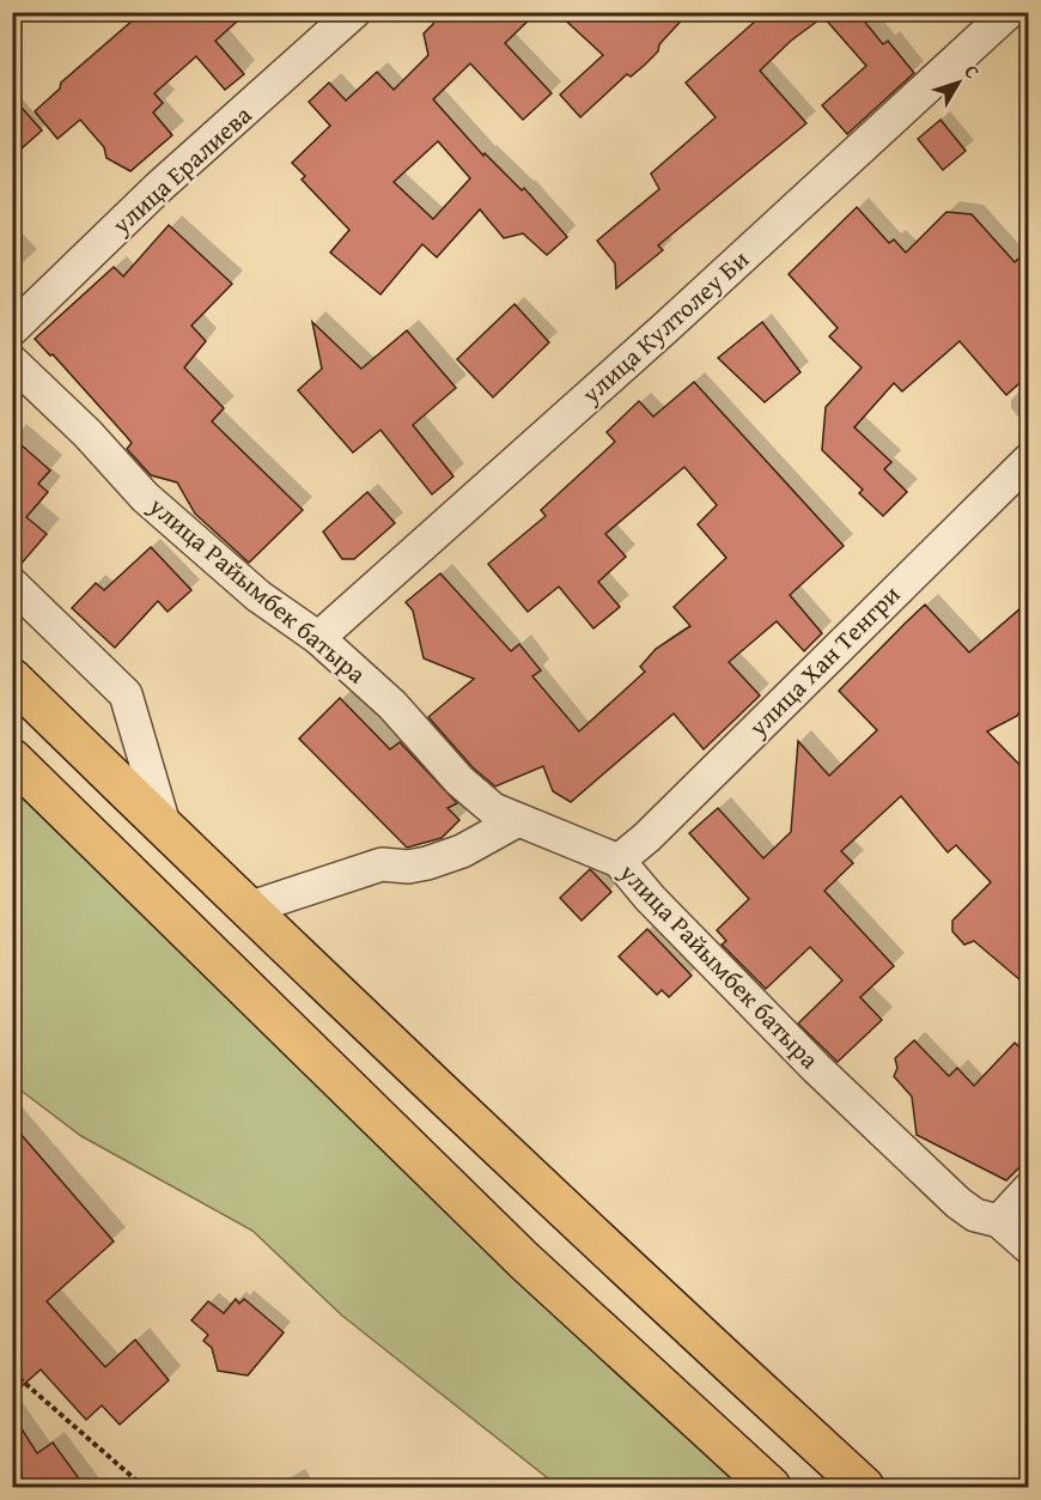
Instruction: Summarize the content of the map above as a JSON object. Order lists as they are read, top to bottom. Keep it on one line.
{"streets":{"street":["улица Ералиева","улица Култолеу Би","улица Райымбек батыра","улица Хан Тенгри"]},"crossings":[["улица Култолеу Би","улица Райымбек батыра"],["улица Райымбек батыра","улица Хан Тенгри"]],"north":"top right"}
